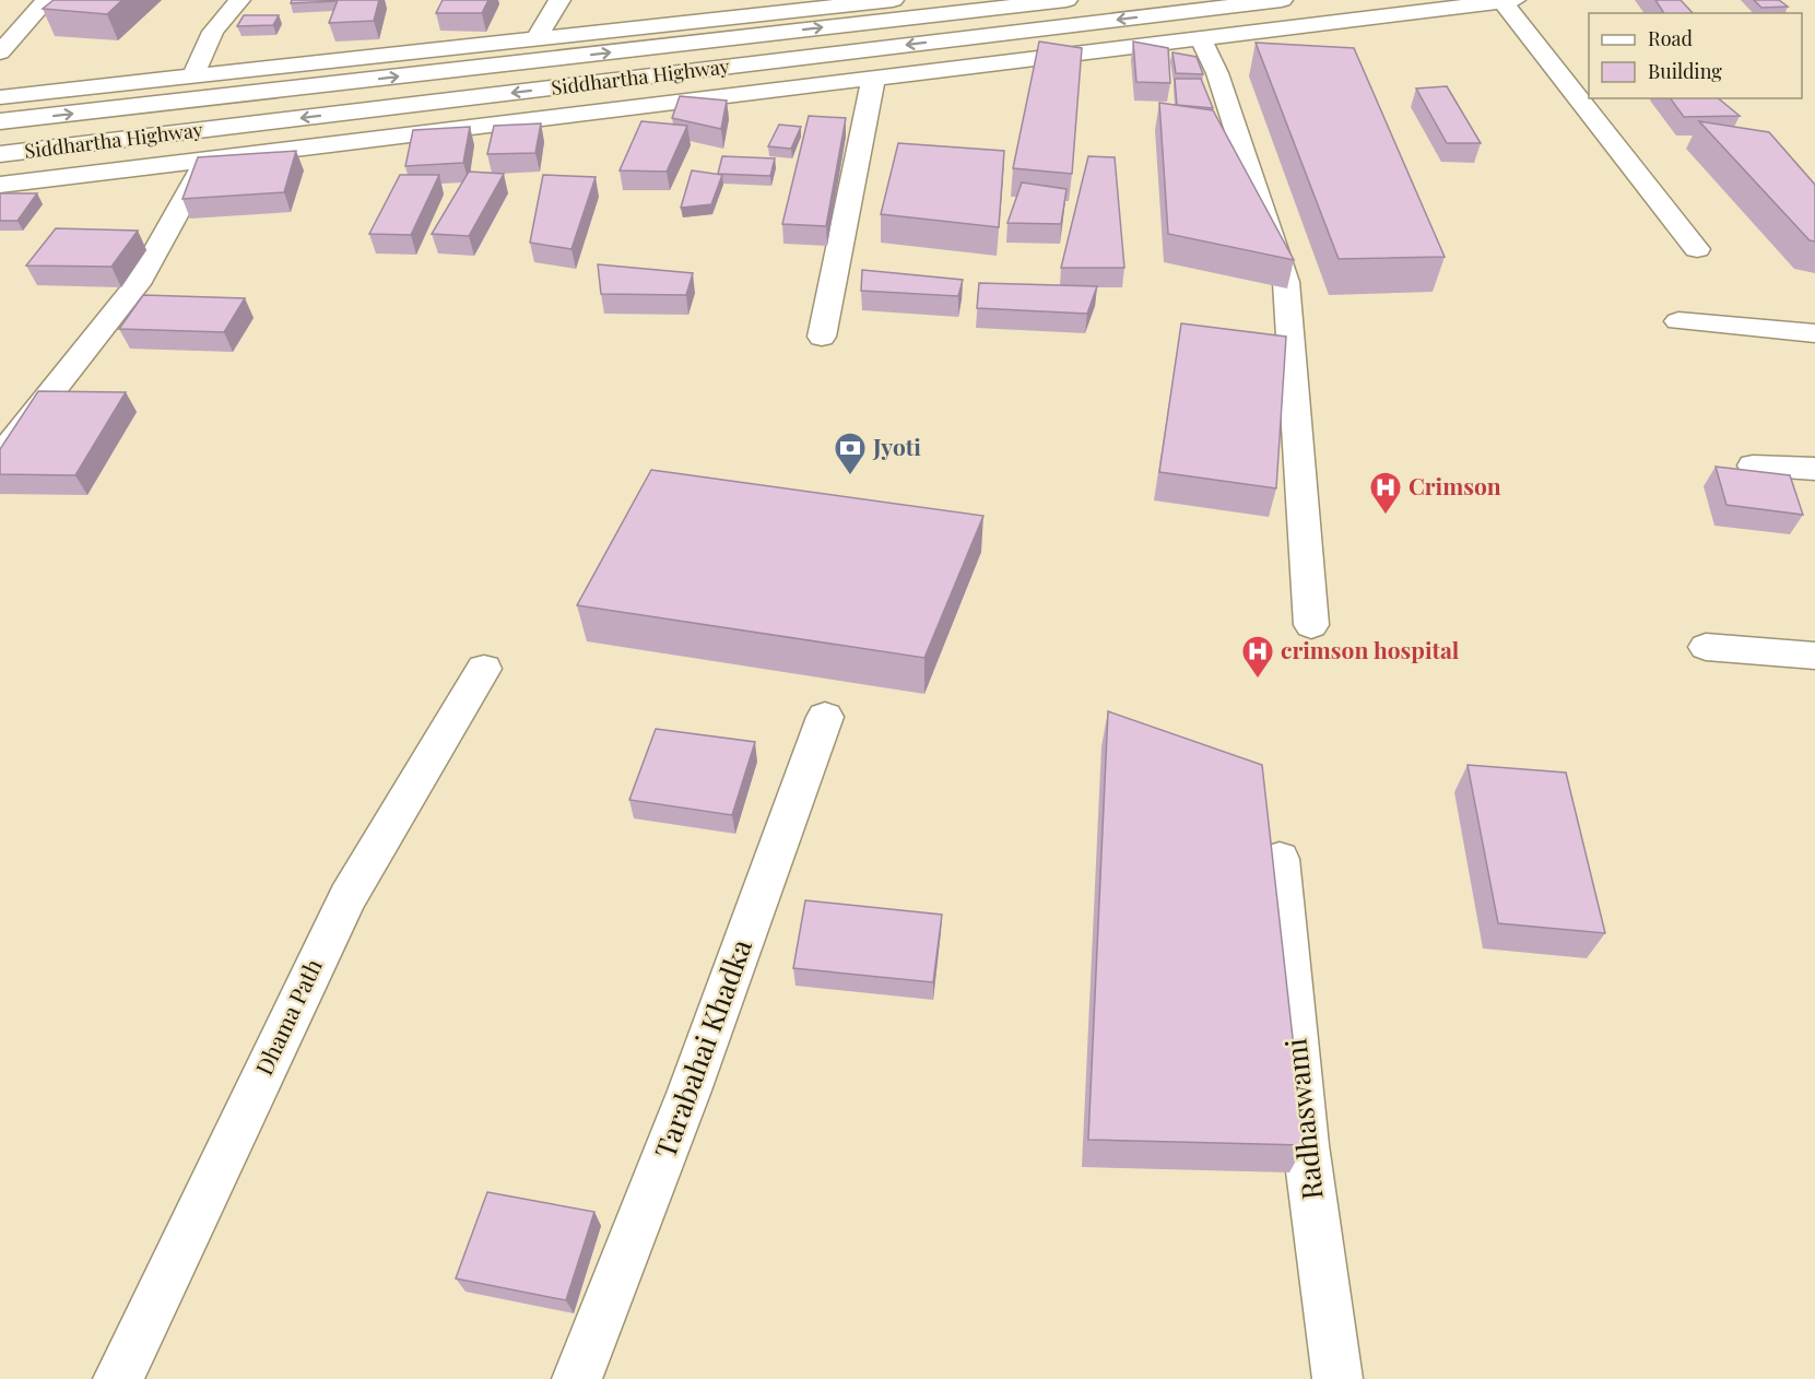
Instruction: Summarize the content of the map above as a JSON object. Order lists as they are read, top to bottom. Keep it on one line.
{"streets":{"main road":["Siddhartha Highway","Dhama Path","Tarabahai Khadka","Radhaswami"]},"places":{"bank":["Jyoti"],"hospital":["Crimson","crimson hospital"]},"legend":["Road","Building"]}
